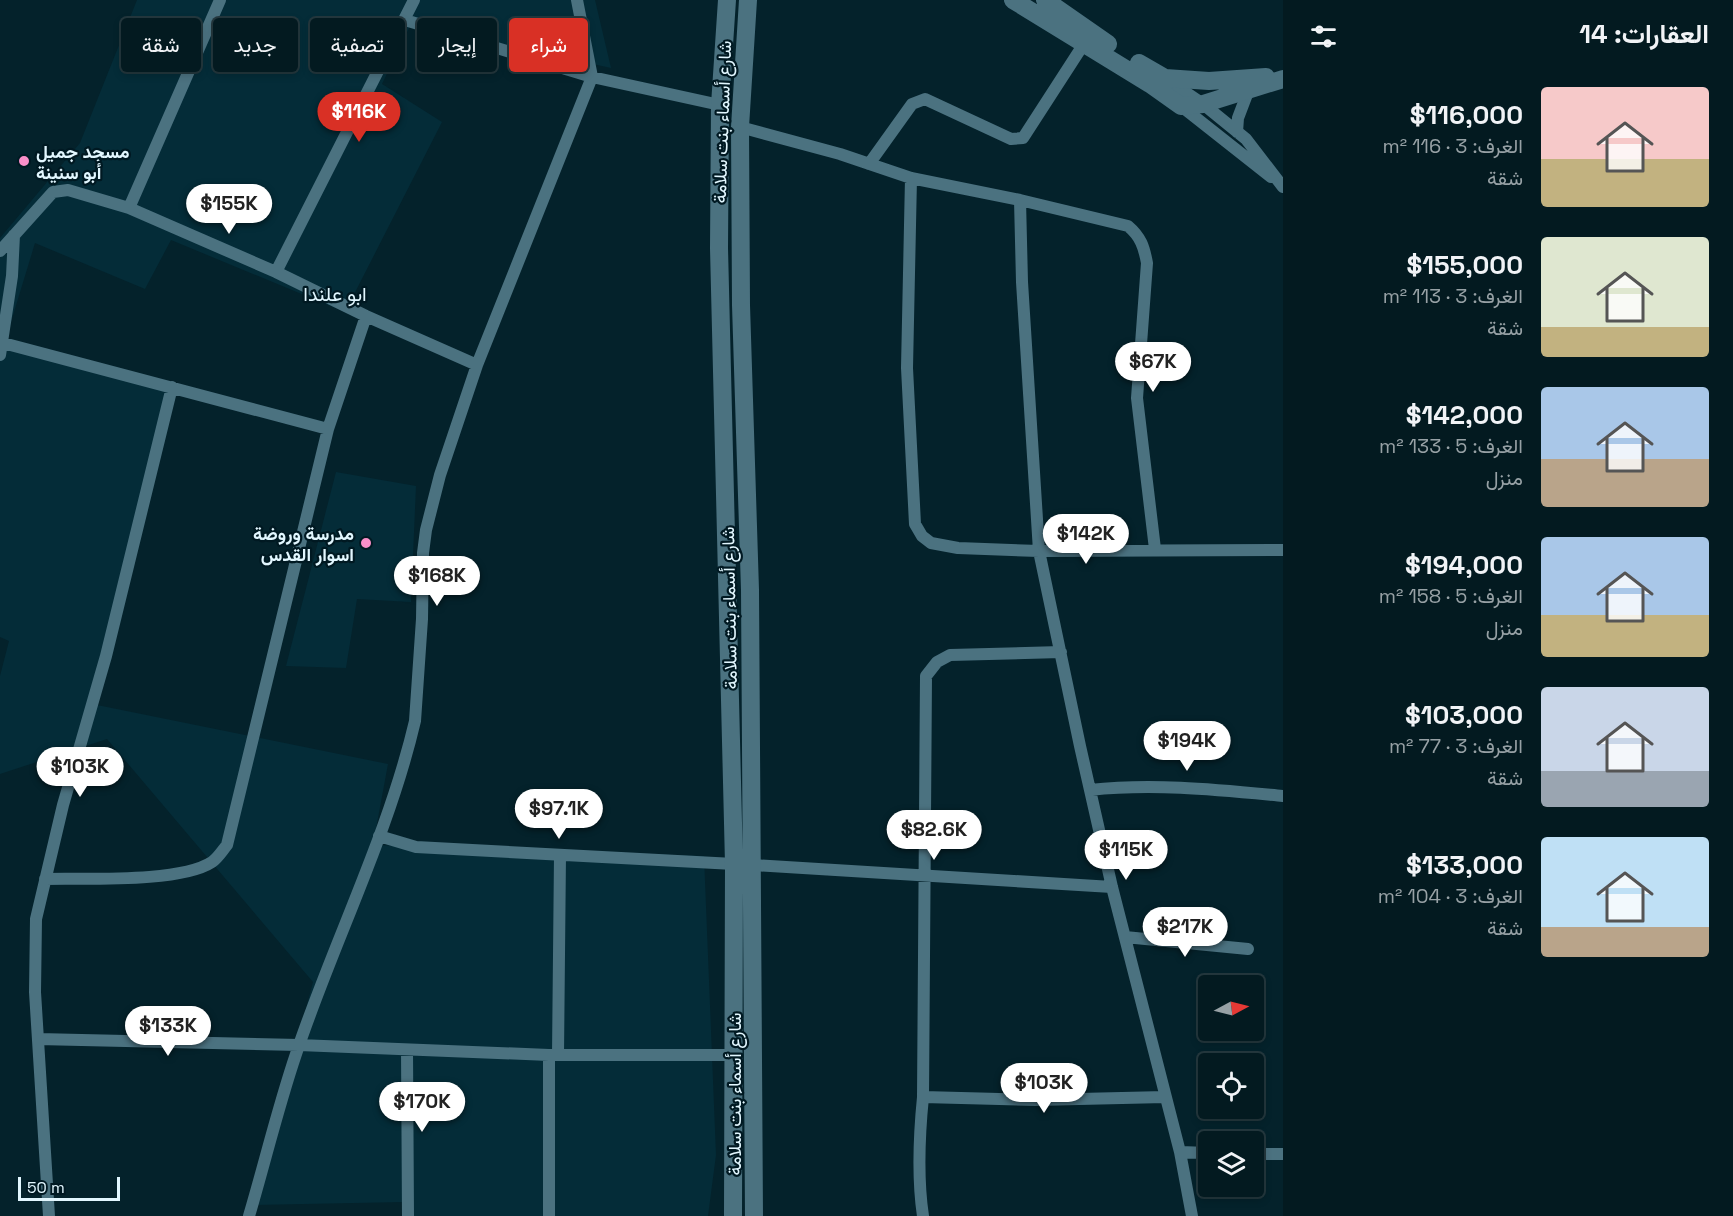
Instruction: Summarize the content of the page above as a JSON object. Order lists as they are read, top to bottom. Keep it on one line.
{"streets":{"main road":["شارع أسماء بنت سلامة"]},"districts":["ابو علندا"],"places":["مسجد جميل أبو سنينة","مدرسة وروضة اسوار القدس"],"scale_bar":"50 m","north":"right","page":{"heading":"العقارات: 14","chip":["شراء","إيجار","تصفية","جديد","شقة"],"list":[{"name":"$116,000","note":"الغرف: 3 · 116 m² · شقة"},{"name":"$155,000","note":"الغرف: 3 · 113 m² · شقة"},{"name":"$142,000","note":"الغرف: 5 · 133 m² · منزل"},{"name":"$194,000","note":"الغرف: 5 · 158 m² · منزل"},{"name":"$103,000","note":"الغرف: 3 · 77 m² · شقة"},{"name":"$133,000","note":"الغرف: 3 · 104 m² · شقة"}],"price":["$116K","$155K","$67K","$142K","$168K","$194K","$103K","$97.1K","$82.6K","$115K","$217K","$133K","$103K","$170K"],"scale":"50 m"}}
